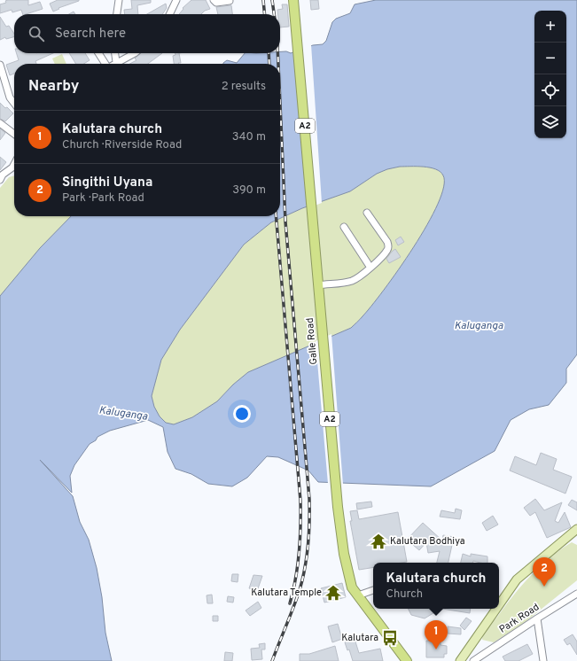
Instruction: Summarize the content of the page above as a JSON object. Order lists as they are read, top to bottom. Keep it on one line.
{"streets":{"highway":["A2","Galle Road"],"street":["Park Road"]},"water":["Kaluganga"],"places":{"temple":["Kalutara Bodhiya","Kalutara Temple"],"bus stop":["Kalutara"]},"page":{"map_buttons":["+","−"],"search":"Search here","heading":["Nearby","2 results"],"list":[{"mark":"1","name":"Kalutara church","note":"Church · Riverside Road","value":"340 m"},{"mark":"2","name":"Singithi Uyana","note":"Park · Park Road","value":"390 m"}],"pins":["2","1"],"popup":["Kalutara church","Church"]}}
